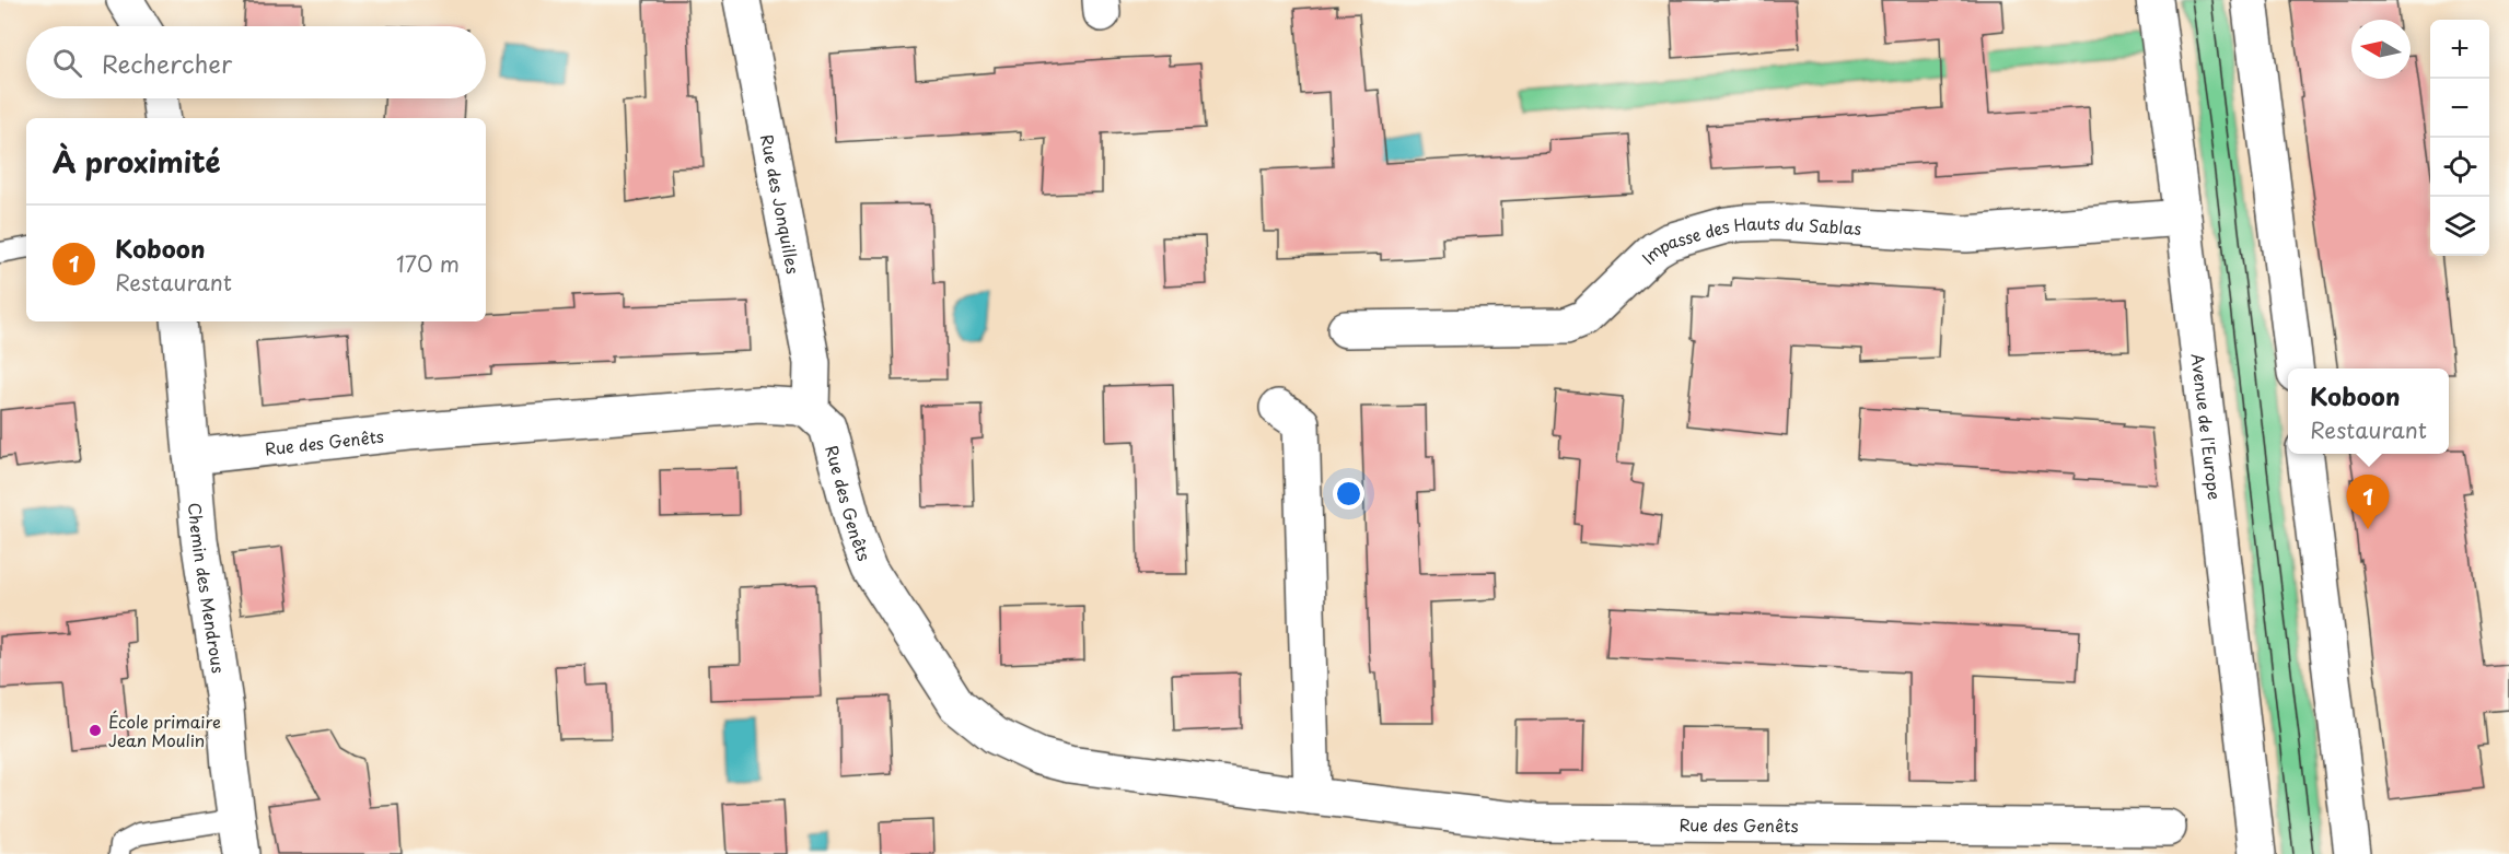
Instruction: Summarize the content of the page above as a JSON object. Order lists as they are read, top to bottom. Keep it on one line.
{"streets":{"street":["Rue des Jonquilles","Impasse des Hauts du Sablas","Avenue de l'Europe","Rue des Genêts","Chemin des Mendrous"]},"crossings":[["Rue des Jonquilles","Rue des Genêts"],["Impasse des Hauts du Sablas","Avenue de l'Europe"],["Rue des Genêts","Chemin des Mendrous"]],"places":["École primaire Jean Moulin"],"north":"left","page":{"map_buttons":["+","−"],"search":"Rechercher","heading":"À proximité","list":[{"mark":"1","name":"Koboon","note":"Restaurant","value":"170 m"}],"popup":["Koboon","Restaurant"],"pins":"1"}}
